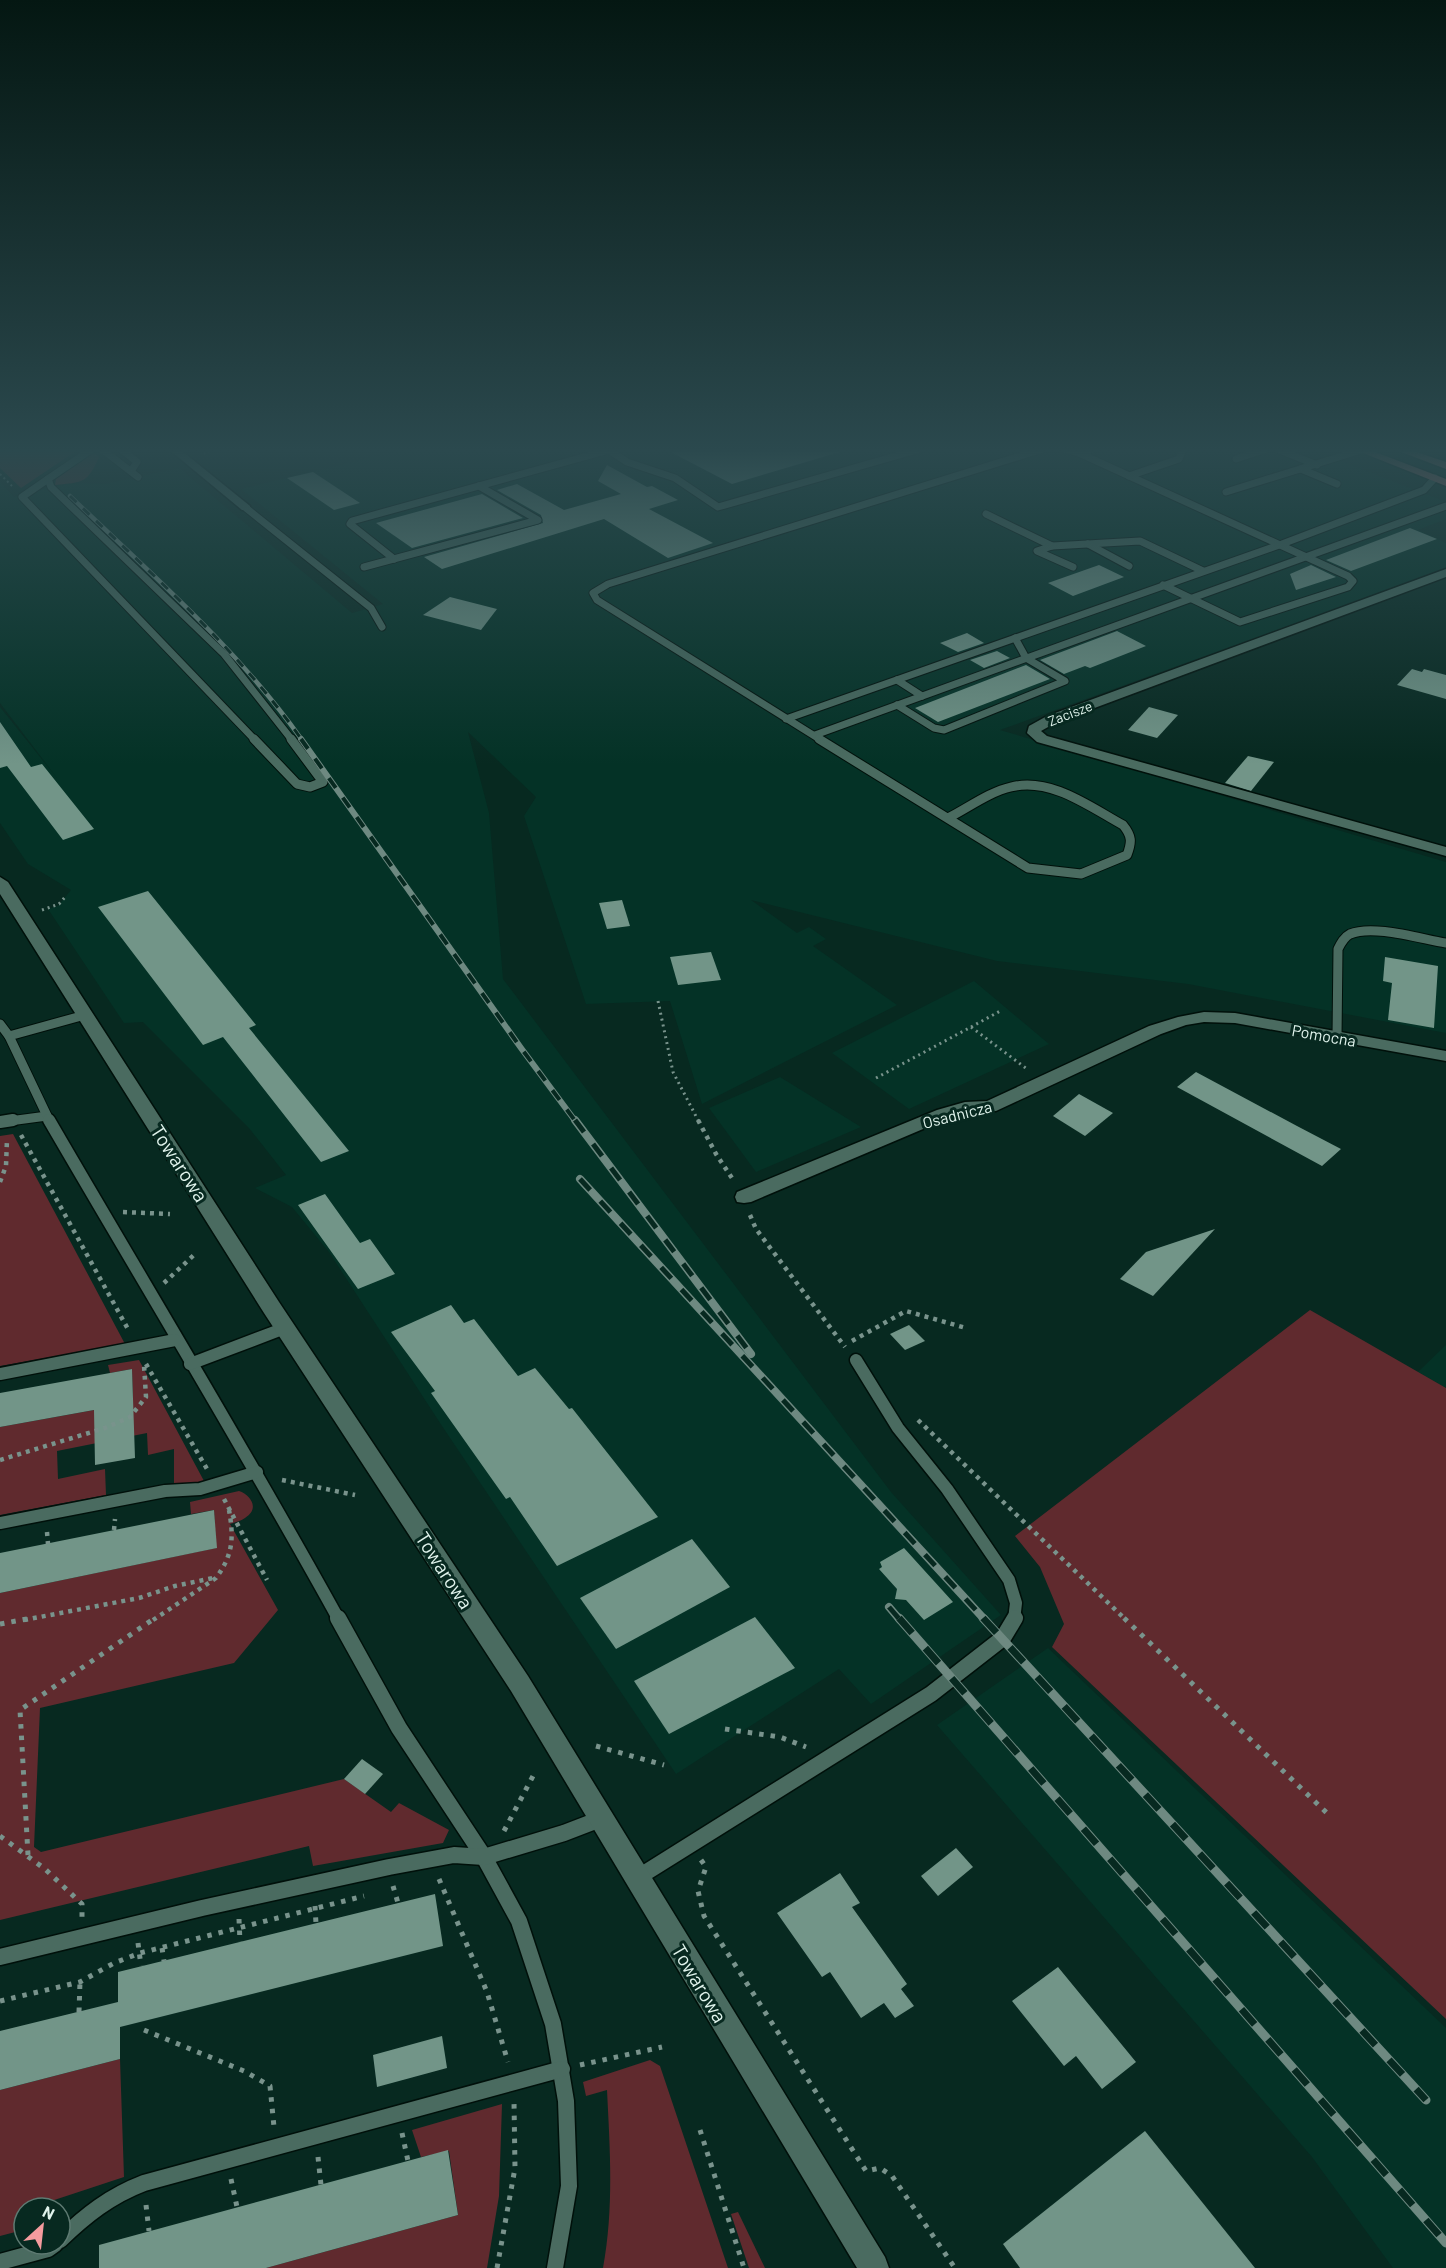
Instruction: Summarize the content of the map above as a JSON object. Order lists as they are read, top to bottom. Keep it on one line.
{"streets":{"street":["Zacisze","Pomocna","Osadnicza","Towarowa"]},"crossings":[["Pomocna","Osadnicza"]],"north":"top right"}
